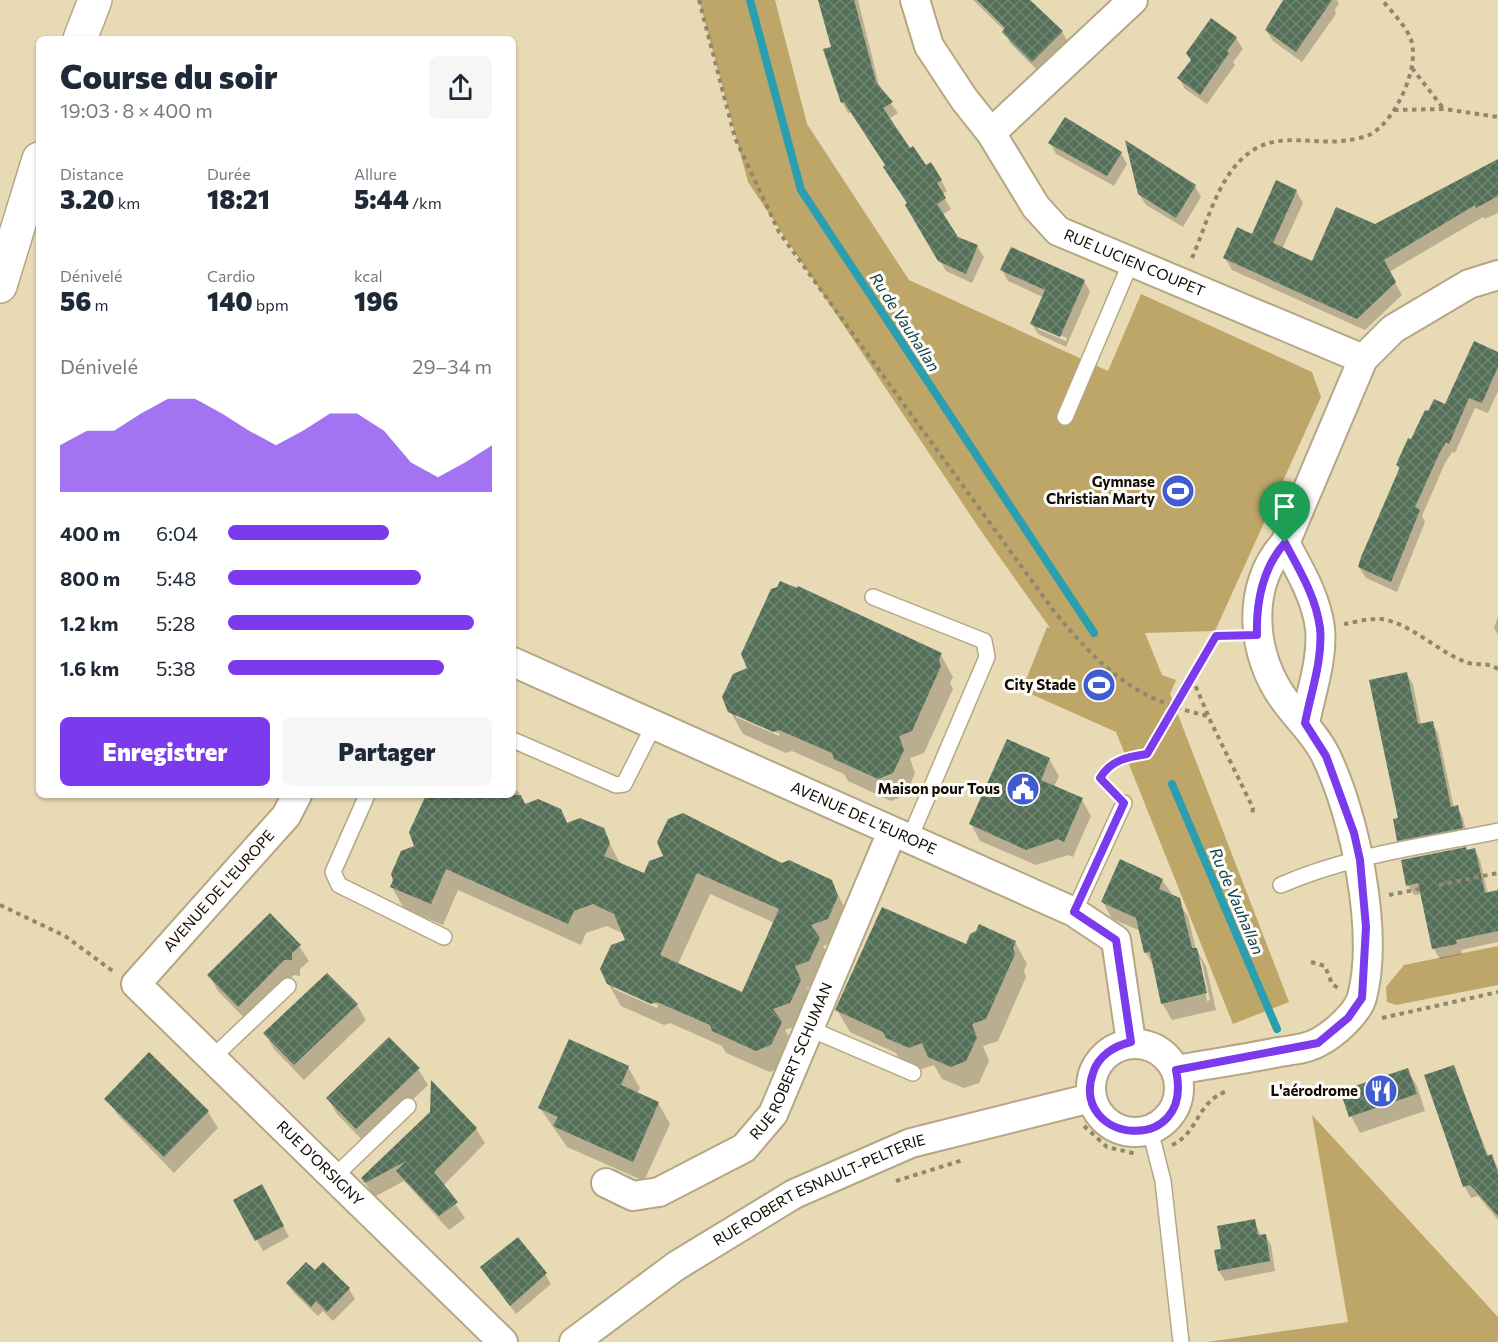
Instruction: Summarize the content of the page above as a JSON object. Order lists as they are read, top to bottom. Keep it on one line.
{"streets":{"street":["RUE LUCIEN COUPET","AVENUE DE L'EUROPE","RUE ROBERT SCHUMAN","RUE D'ORSIGNY","RUE ROBERT ESNAULT-PELTERIE"]},"crossings":[["AVENUE DE L'EUROPE","RUE ROBERT SCHUMAN"],["AVENUE DE L'EUROPE","RUE D'ORSIGNY"],["AVENUE DE L'EUROPE","RUE ROBERT ESNAULT-PELTERIE"]],"water":["Ru de Vauhallan"],"places":{"sports":["Gymnase Christian Marty","City Stade"],"public building":["Maison pour Tous"],"restaurant":["L'aérodrome"]},"page":{"heading":["Course du soir","19:03 · 8 × 400 m"],"stats":[["Distance","3.20 km"],["Durée","18:21"],["Allure","5:44 /km"],["Dénivelé","56 m"],["Cardio","140 bpm"],["kcal","196"]],"chart":["Dénivelé","29–34 m"],"list":[{"name":"400 m","note":"6:04"},{"name":"800 m","note":"5:48"},{"name":"1.2 km","note":"5:28"},{"name":"1.6 km","note":"5:38"}],"buttons":["Enregistrer","Partager"]}}
